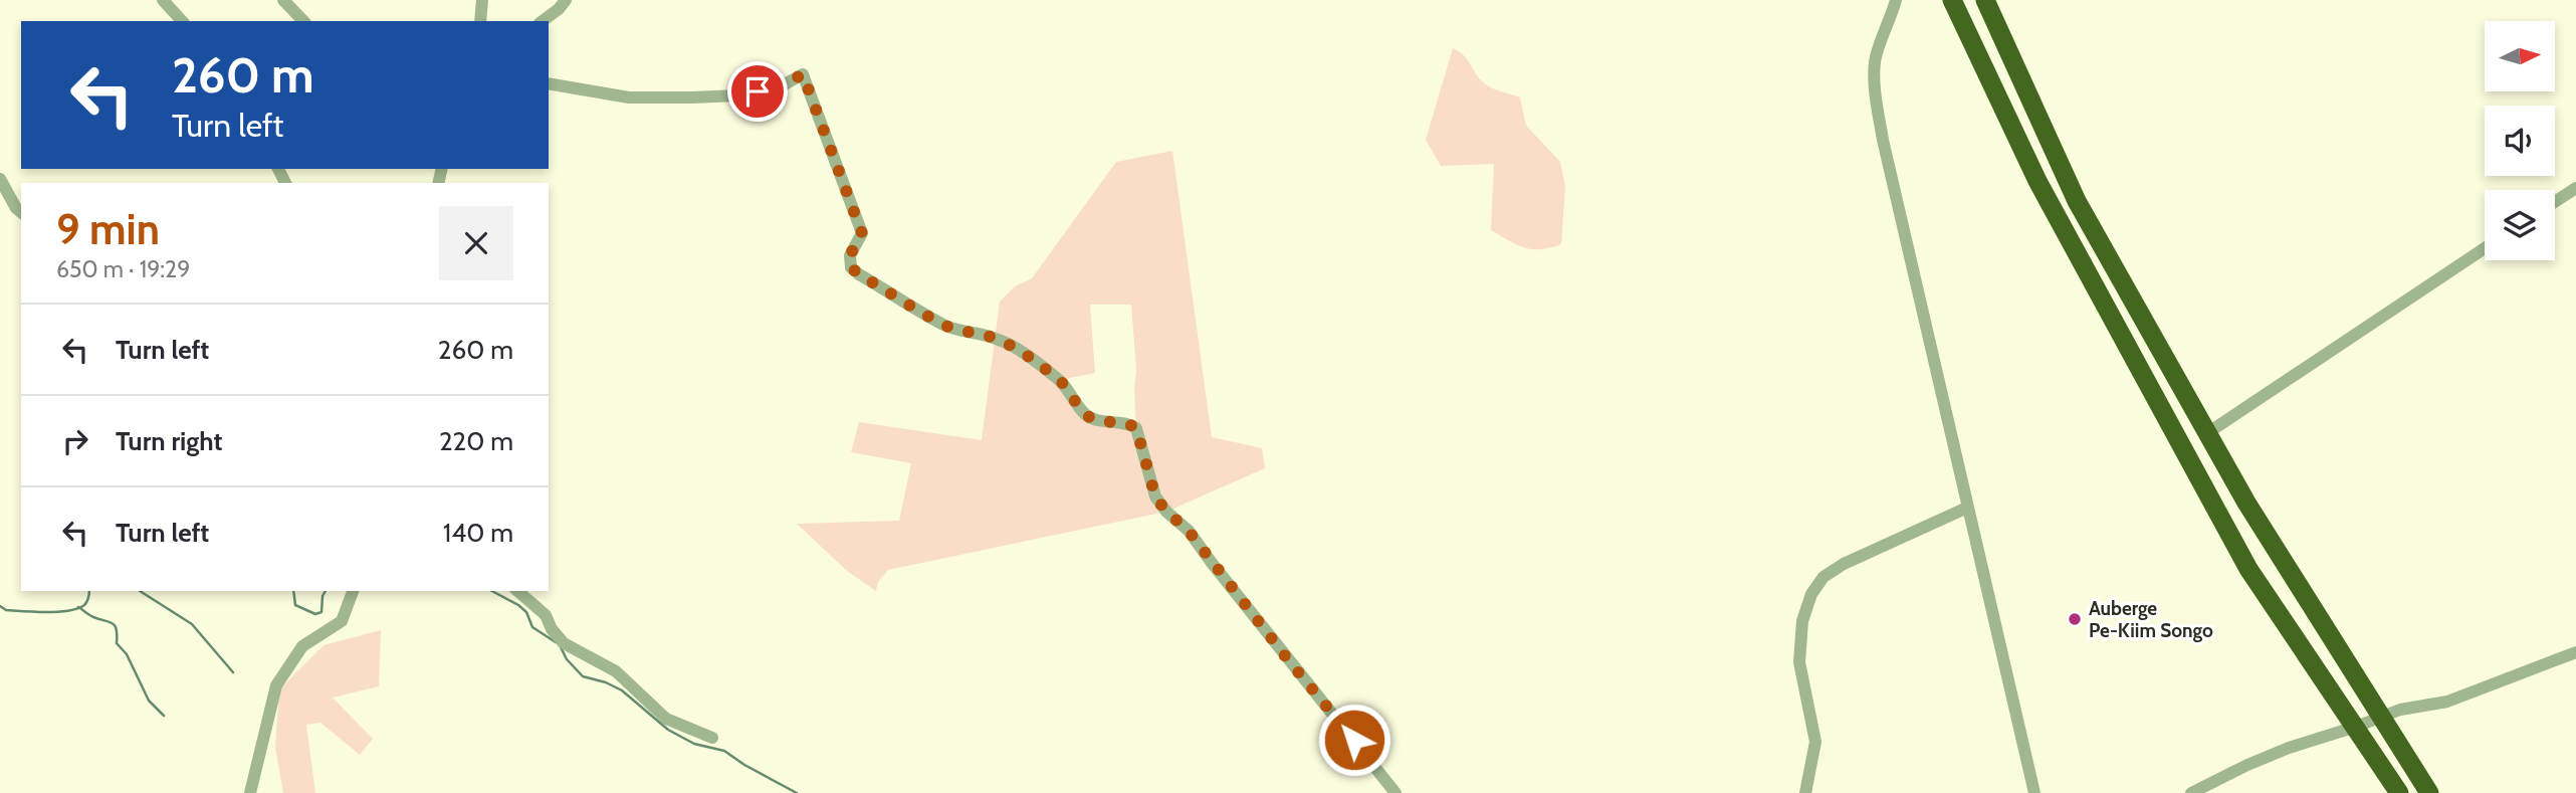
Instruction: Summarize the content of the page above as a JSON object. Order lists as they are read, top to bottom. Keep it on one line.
{"places":["Auberge Pe-Kiim Songo"],"north":"right","page":{"turn":["260 m","Turn left"],"heading":["9 min","650 m · 19:29"],"list":[{"name":"Turn left","value":"260 m"},{"name":"Turn right","value":"220 m"},{"name":"Turn left","value":"140 m"}]}}
